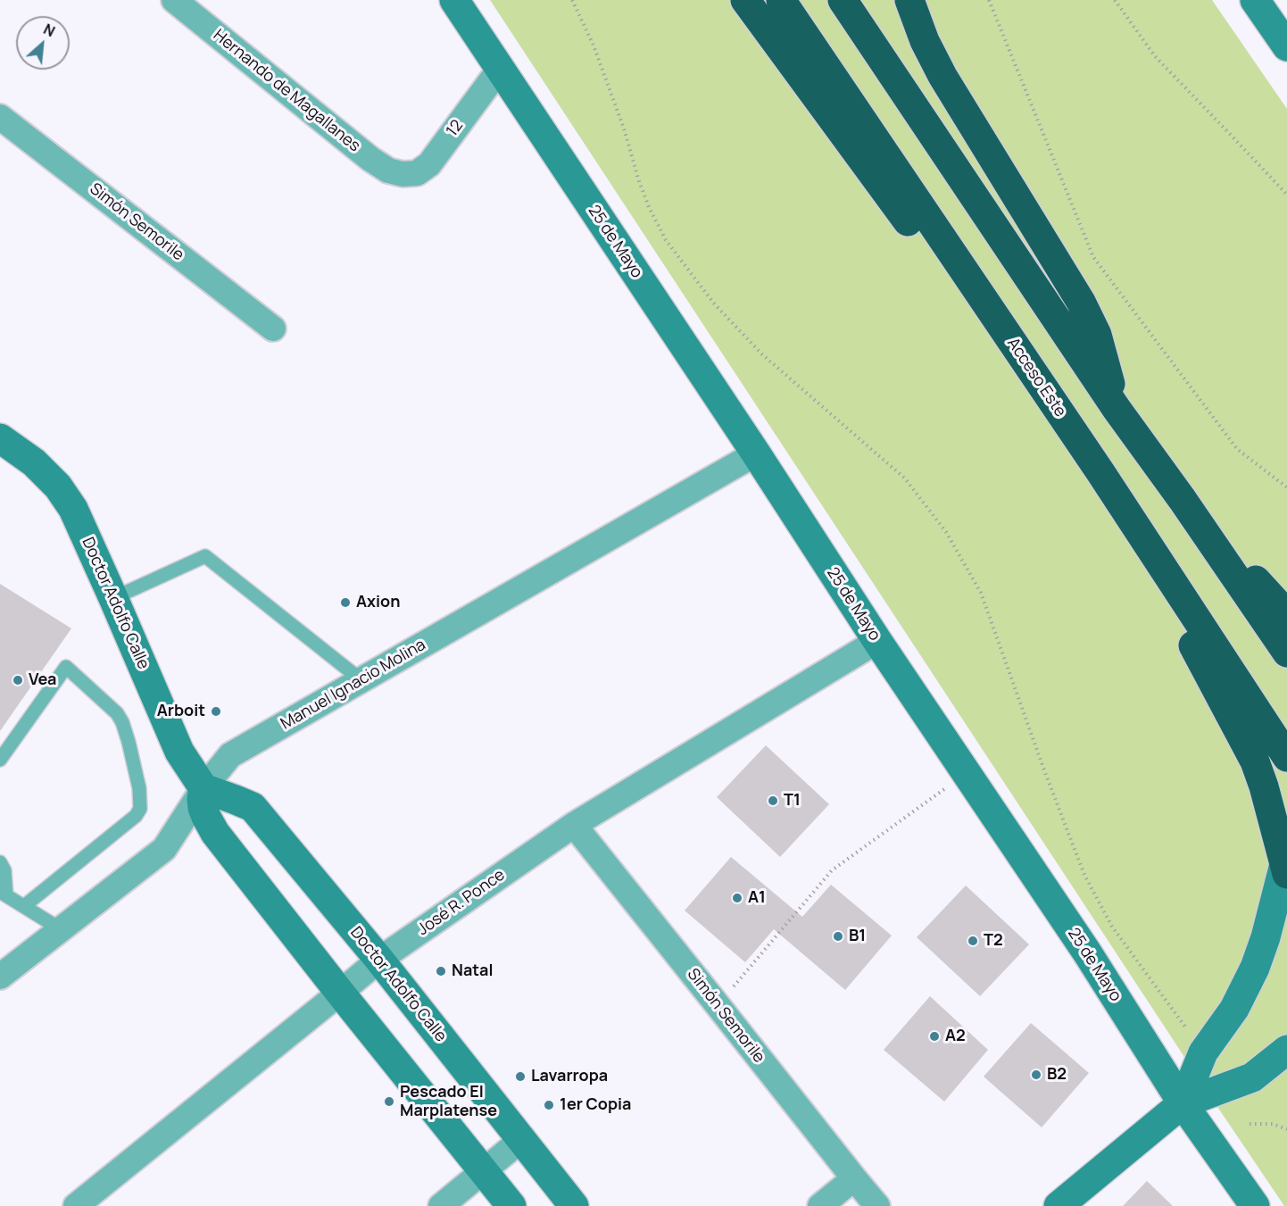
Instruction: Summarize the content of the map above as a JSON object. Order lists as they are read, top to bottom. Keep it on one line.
{"streets":{"highway":["Acceso Este"],"street":["Hernando de Magallanes","12","Simón Semorile","25 de Mayo","Doctor Adolfo Calle","Manuel Ignacio Molina","José R. Ponce"]},"crossings":[["Hernando de Magallanes","12"],["12","25 de Mayo"],["Simón Semorile","José R. Ponce"],["25 de Mayo","Manuel Ignacio Molina"],["25 de Mayo","José R. Ponce"],["Doctor Adolfo Calle","Manuel Ignacio Molina"],["Doctor Adolfo Calle","José R. Ponce"]],"places":["Axion","Vea","Arboit","T1","A1","B1","T2","Natal","A2","B2","Lavarropa","Pescado El Marplatense","1er Copia"],"north":"top right"}
